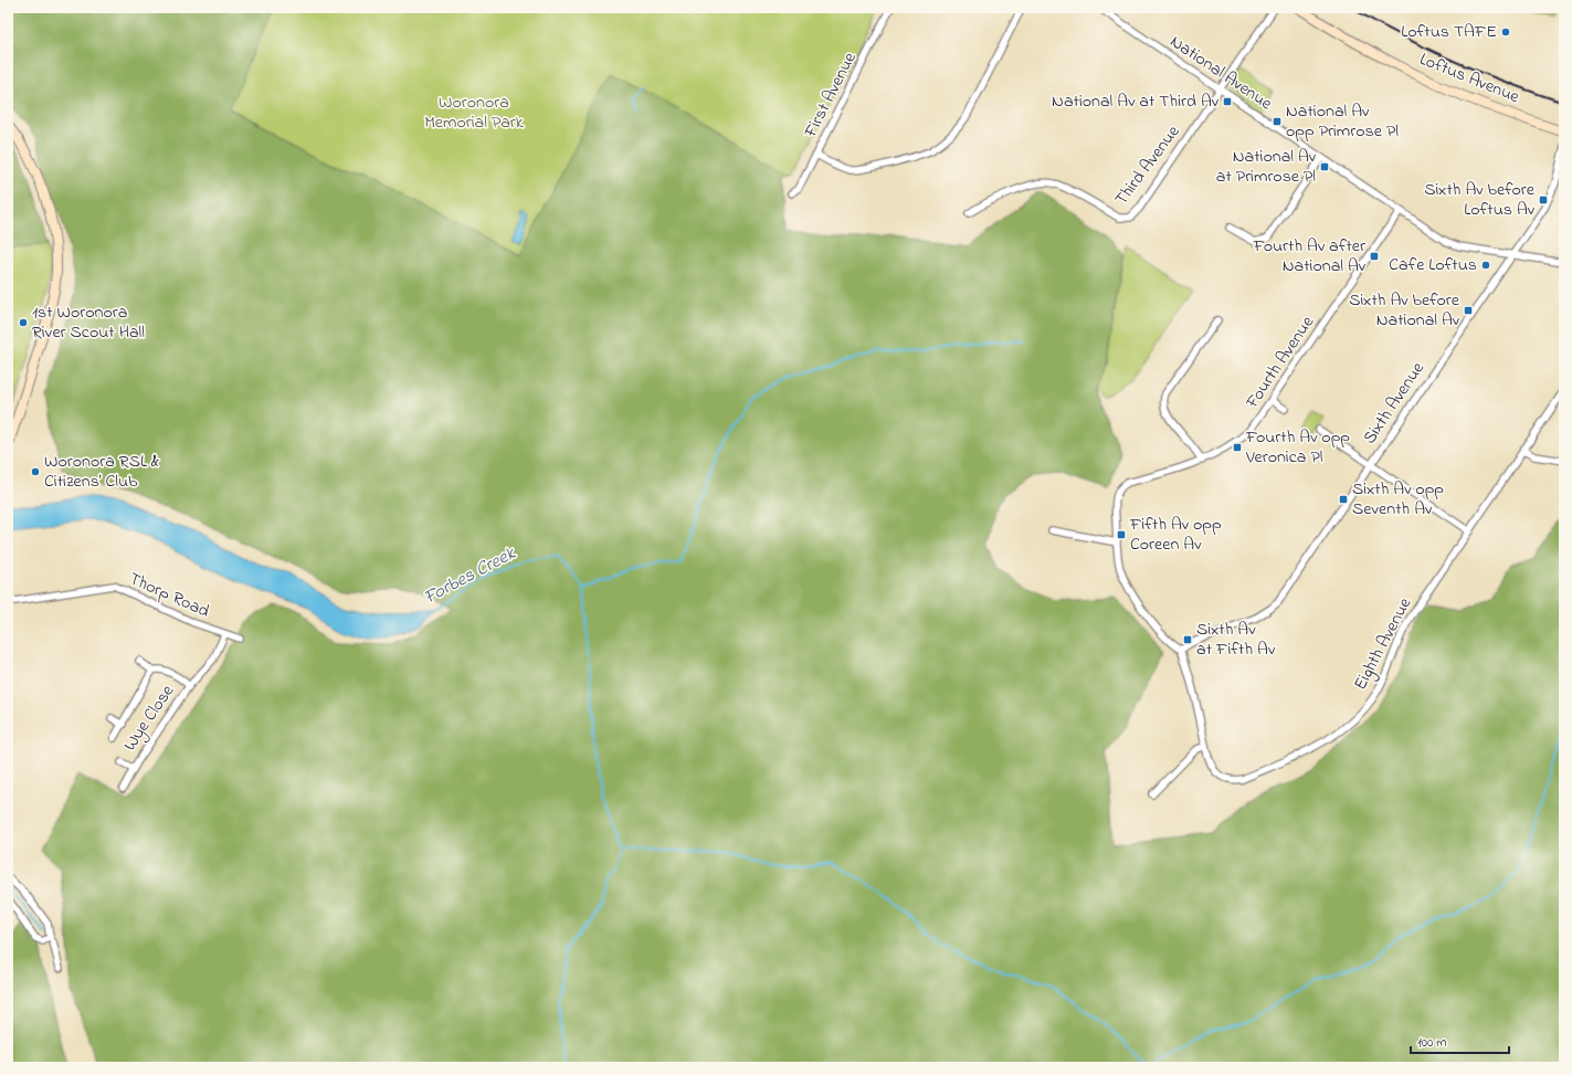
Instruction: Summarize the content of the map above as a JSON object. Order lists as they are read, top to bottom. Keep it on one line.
{"streets":{"street":["National Avenue","Loftus Avenue","First Avenue","Third Avenue","Fourth Avenue","Sixth Avenue","Thorp Road","Eighth Avenue","Wye Close"]},"crossings":[["National Avenue","Third Avenue"],["National Avenue","Fourth Avenue"],["National Avenue","Sixth Avenue"],["Sixth Avenue","Eighth Avenue"],["Thorp Road","Wye Close"]],"water":["Forbes Creek"],"parks":["Woronora Memorial Park"],"places":{"other":["Loftus TAFE","Cafe Loftus","1st Woronora River Scout Hall","Woronora RSL & Citizens’ Club"],"transit":["National Av at Third Av","National Av opp Primrose Pl","National Av at Primrose Pl","Sixth Av before Loftus Av","Fourth Av after National Av","Sixth Av before National Av","Fourth Av opp Veronica Pl","Sixth Av opp Seventh Av","Fifth Av opp Coreen Av","Sixth Av at Fifth Av"]},"scale_bar":"100 m"}
